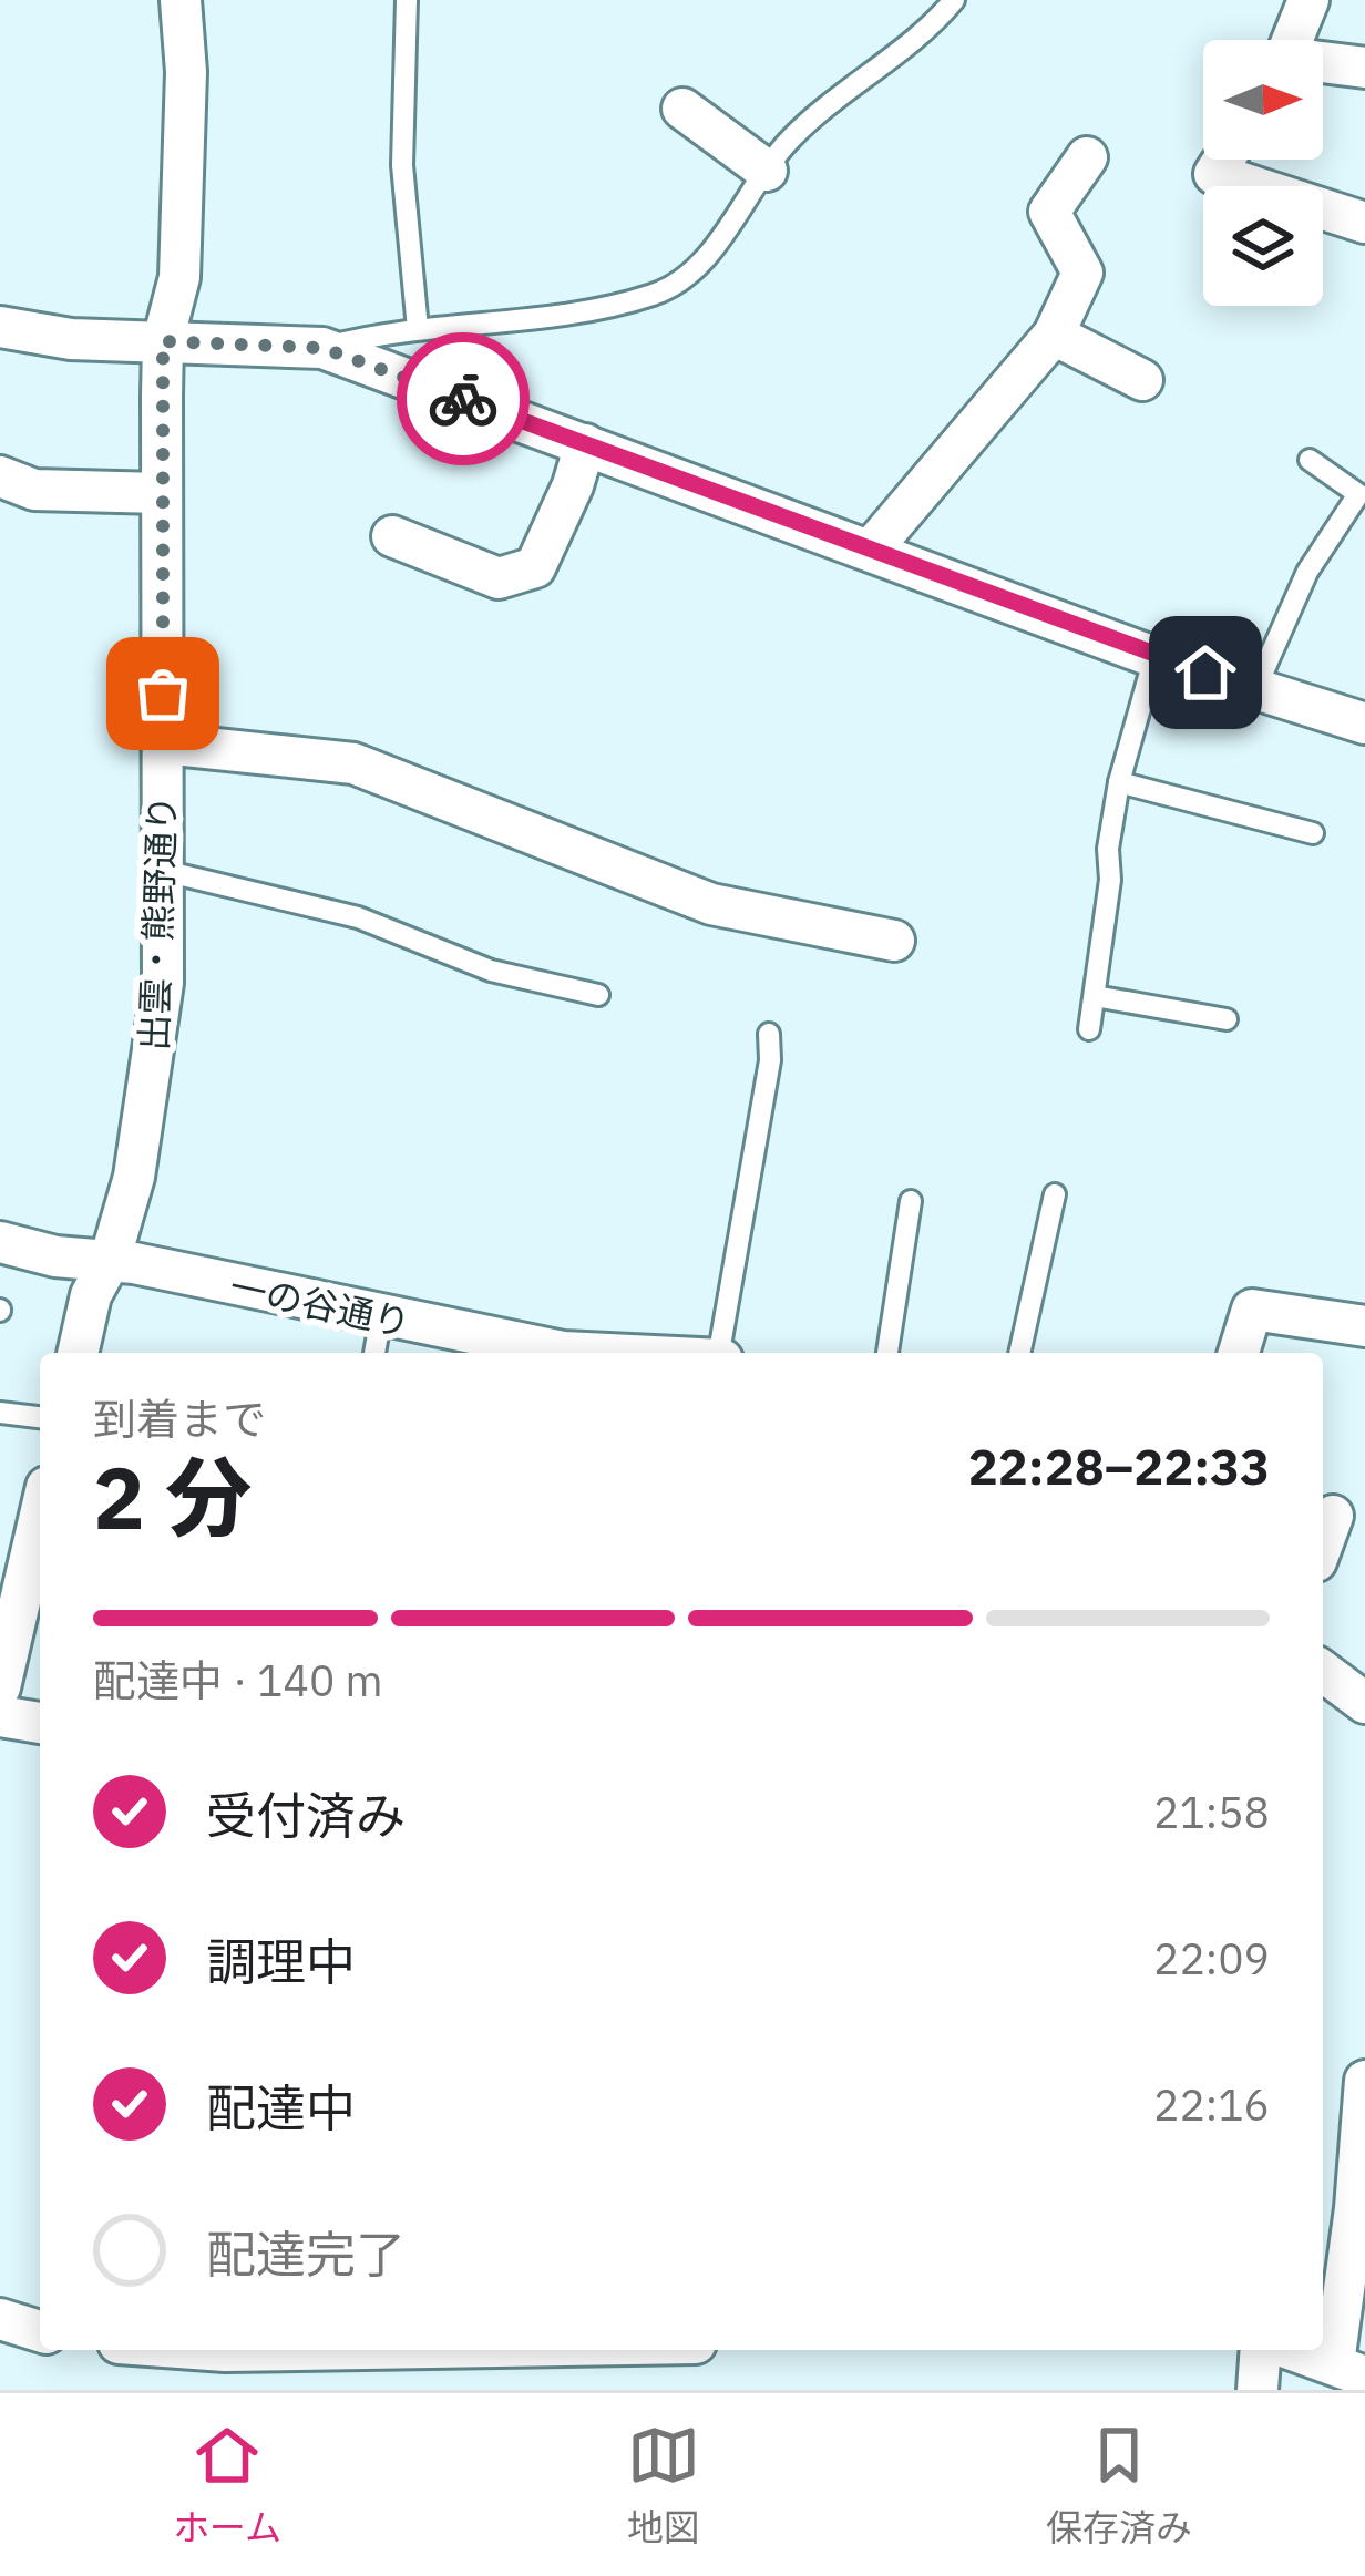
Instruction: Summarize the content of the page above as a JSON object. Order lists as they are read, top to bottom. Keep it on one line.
{"streets":{"street":["出雲・熊野通り","一の谷通り"]},"crossings":[["出雲・熊野通り","一の谷通り"]],"north":"right","page":{"heading":["2 分","到着まで","22:28–22:33"],"bar":"配達中 · 140 m","list":[["受付済み","21:58"],["調理中","22:09"],["配達中","22:16"],"配達完了"],"tabs":["ホーム","地図","保存済み"]}}
